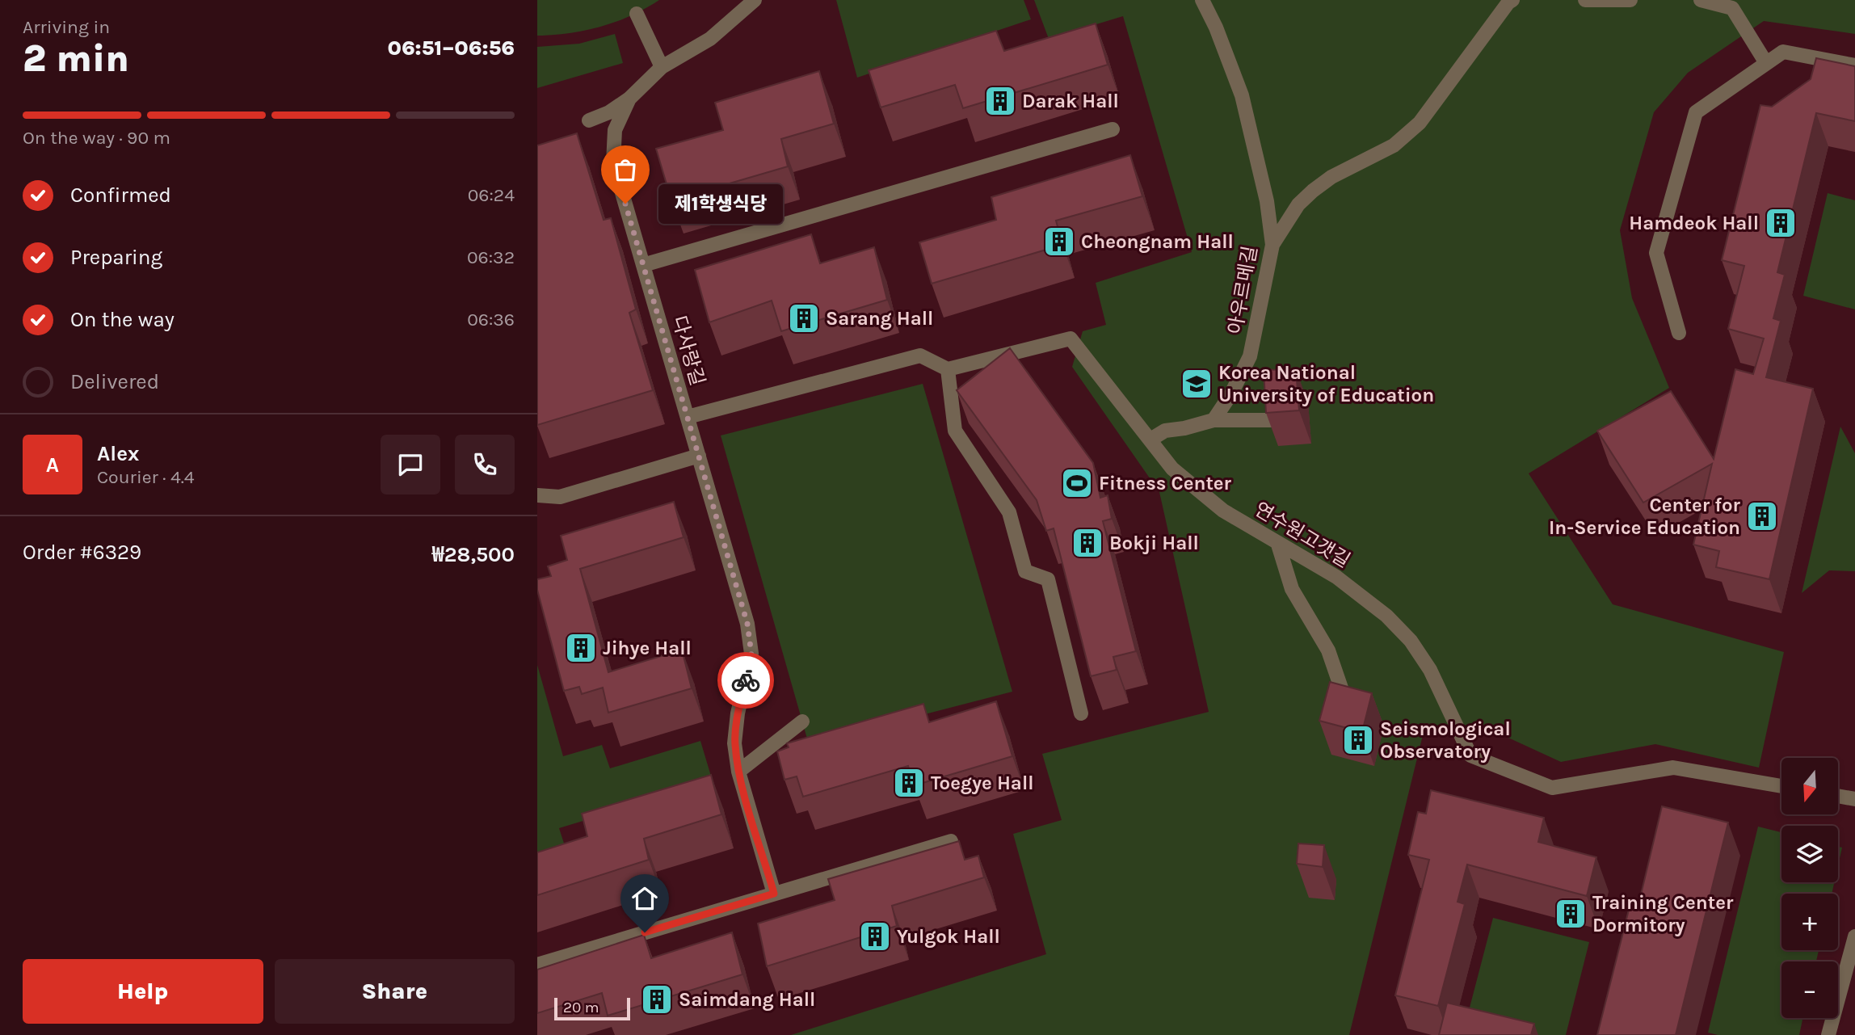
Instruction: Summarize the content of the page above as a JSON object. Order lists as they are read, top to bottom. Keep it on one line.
{"streets":{"street":["아우르메길","다사랑길","연수원고갯길"]},"places":{"building":["Darak Hall","Hamdeok Hall","Cheongnam Hall","Sarang Hall","Center for In-Service Education","Bokji Hall","Jihye Hall","Seismological Observatory","Toegye Hall","Training Center Dormitory","Yulgok Hall","Saimdang Hall"],"other":["제1학생식당"],"school or university":["Korea National University of Education"],"sports":["Fitness Center"]},"scale_bar":"20 m","north":"bottom","page":{"heading":["2 min","Arriving in","06:51–06:56"],"panel":["Alex","Courier · 4.4","Order #6329","₩28,500"],"bar":"On the way · 90 m","list":[["Confirmed","06:24"],["Preparing","06:32"],["On the way","06:36"],"Delivered"],"bubble":"제1학생식당","round":"A","map_buttons":["+","−"],"buttons":["Help","Share"],"scale":"20 m"}}
